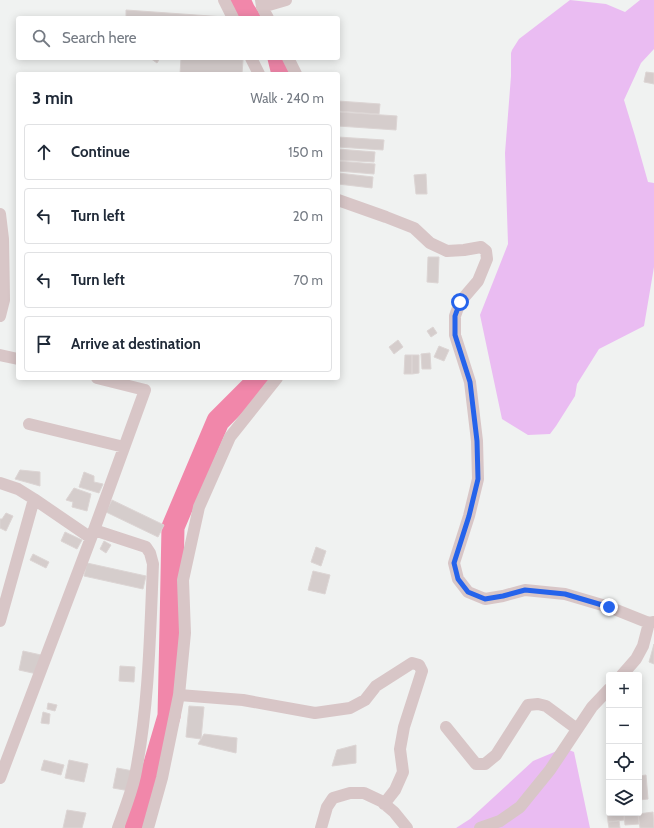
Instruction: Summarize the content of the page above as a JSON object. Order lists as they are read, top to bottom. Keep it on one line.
{"page":{"search":"Search here","heading":["3 min","Walk · 240 m"],"list":[["Continue","150 m"],["Turn left","20 m"],["Turn left","70 m"],"Arrive at destination"],"map_buttons":["+","−"]}}
